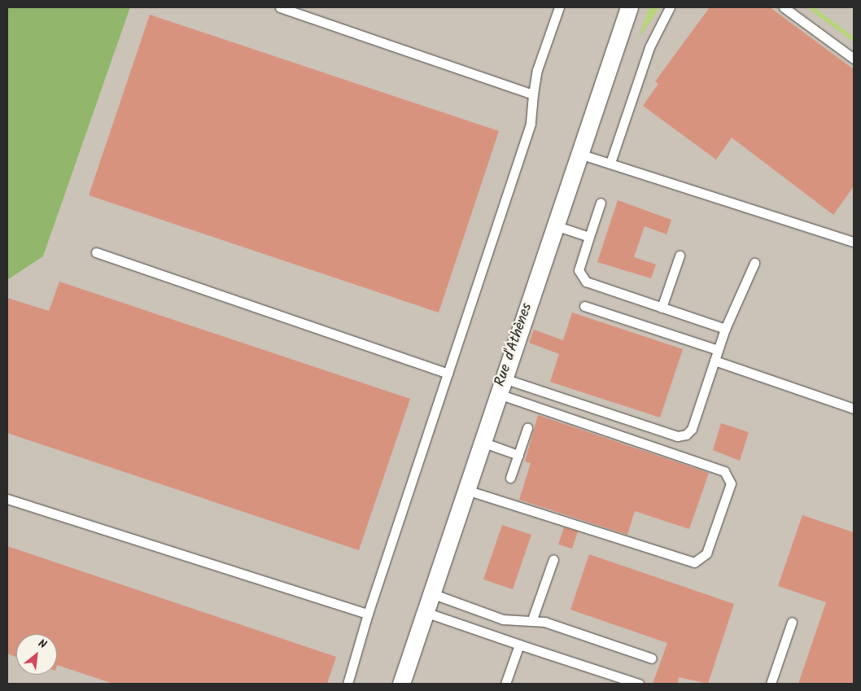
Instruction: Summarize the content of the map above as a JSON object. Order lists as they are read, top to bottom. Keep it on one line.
{"streets":{"street":["Rue d'Athènes"]},"north":"top right"}
